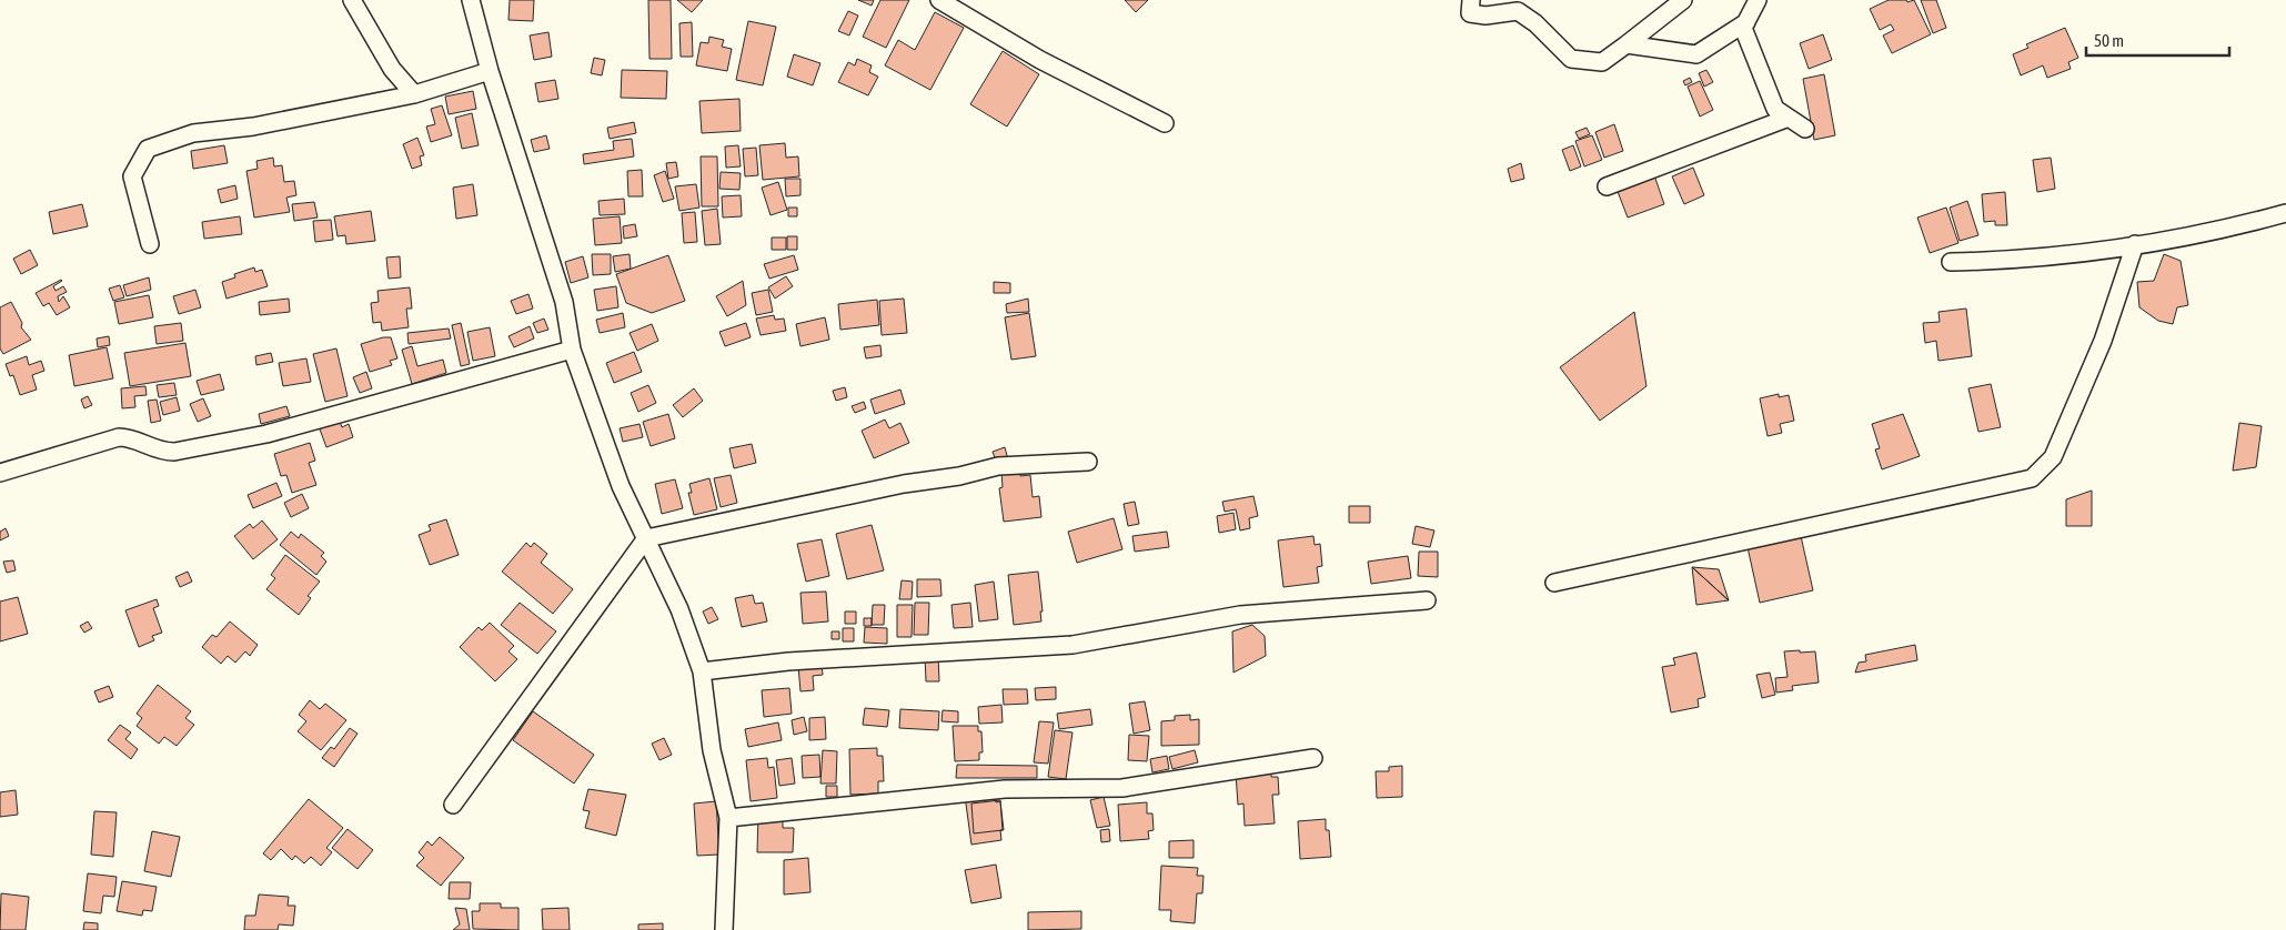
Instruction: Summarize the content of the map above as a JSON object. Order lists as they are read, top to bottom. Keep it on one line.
{"scale_bar":"50 m"}
